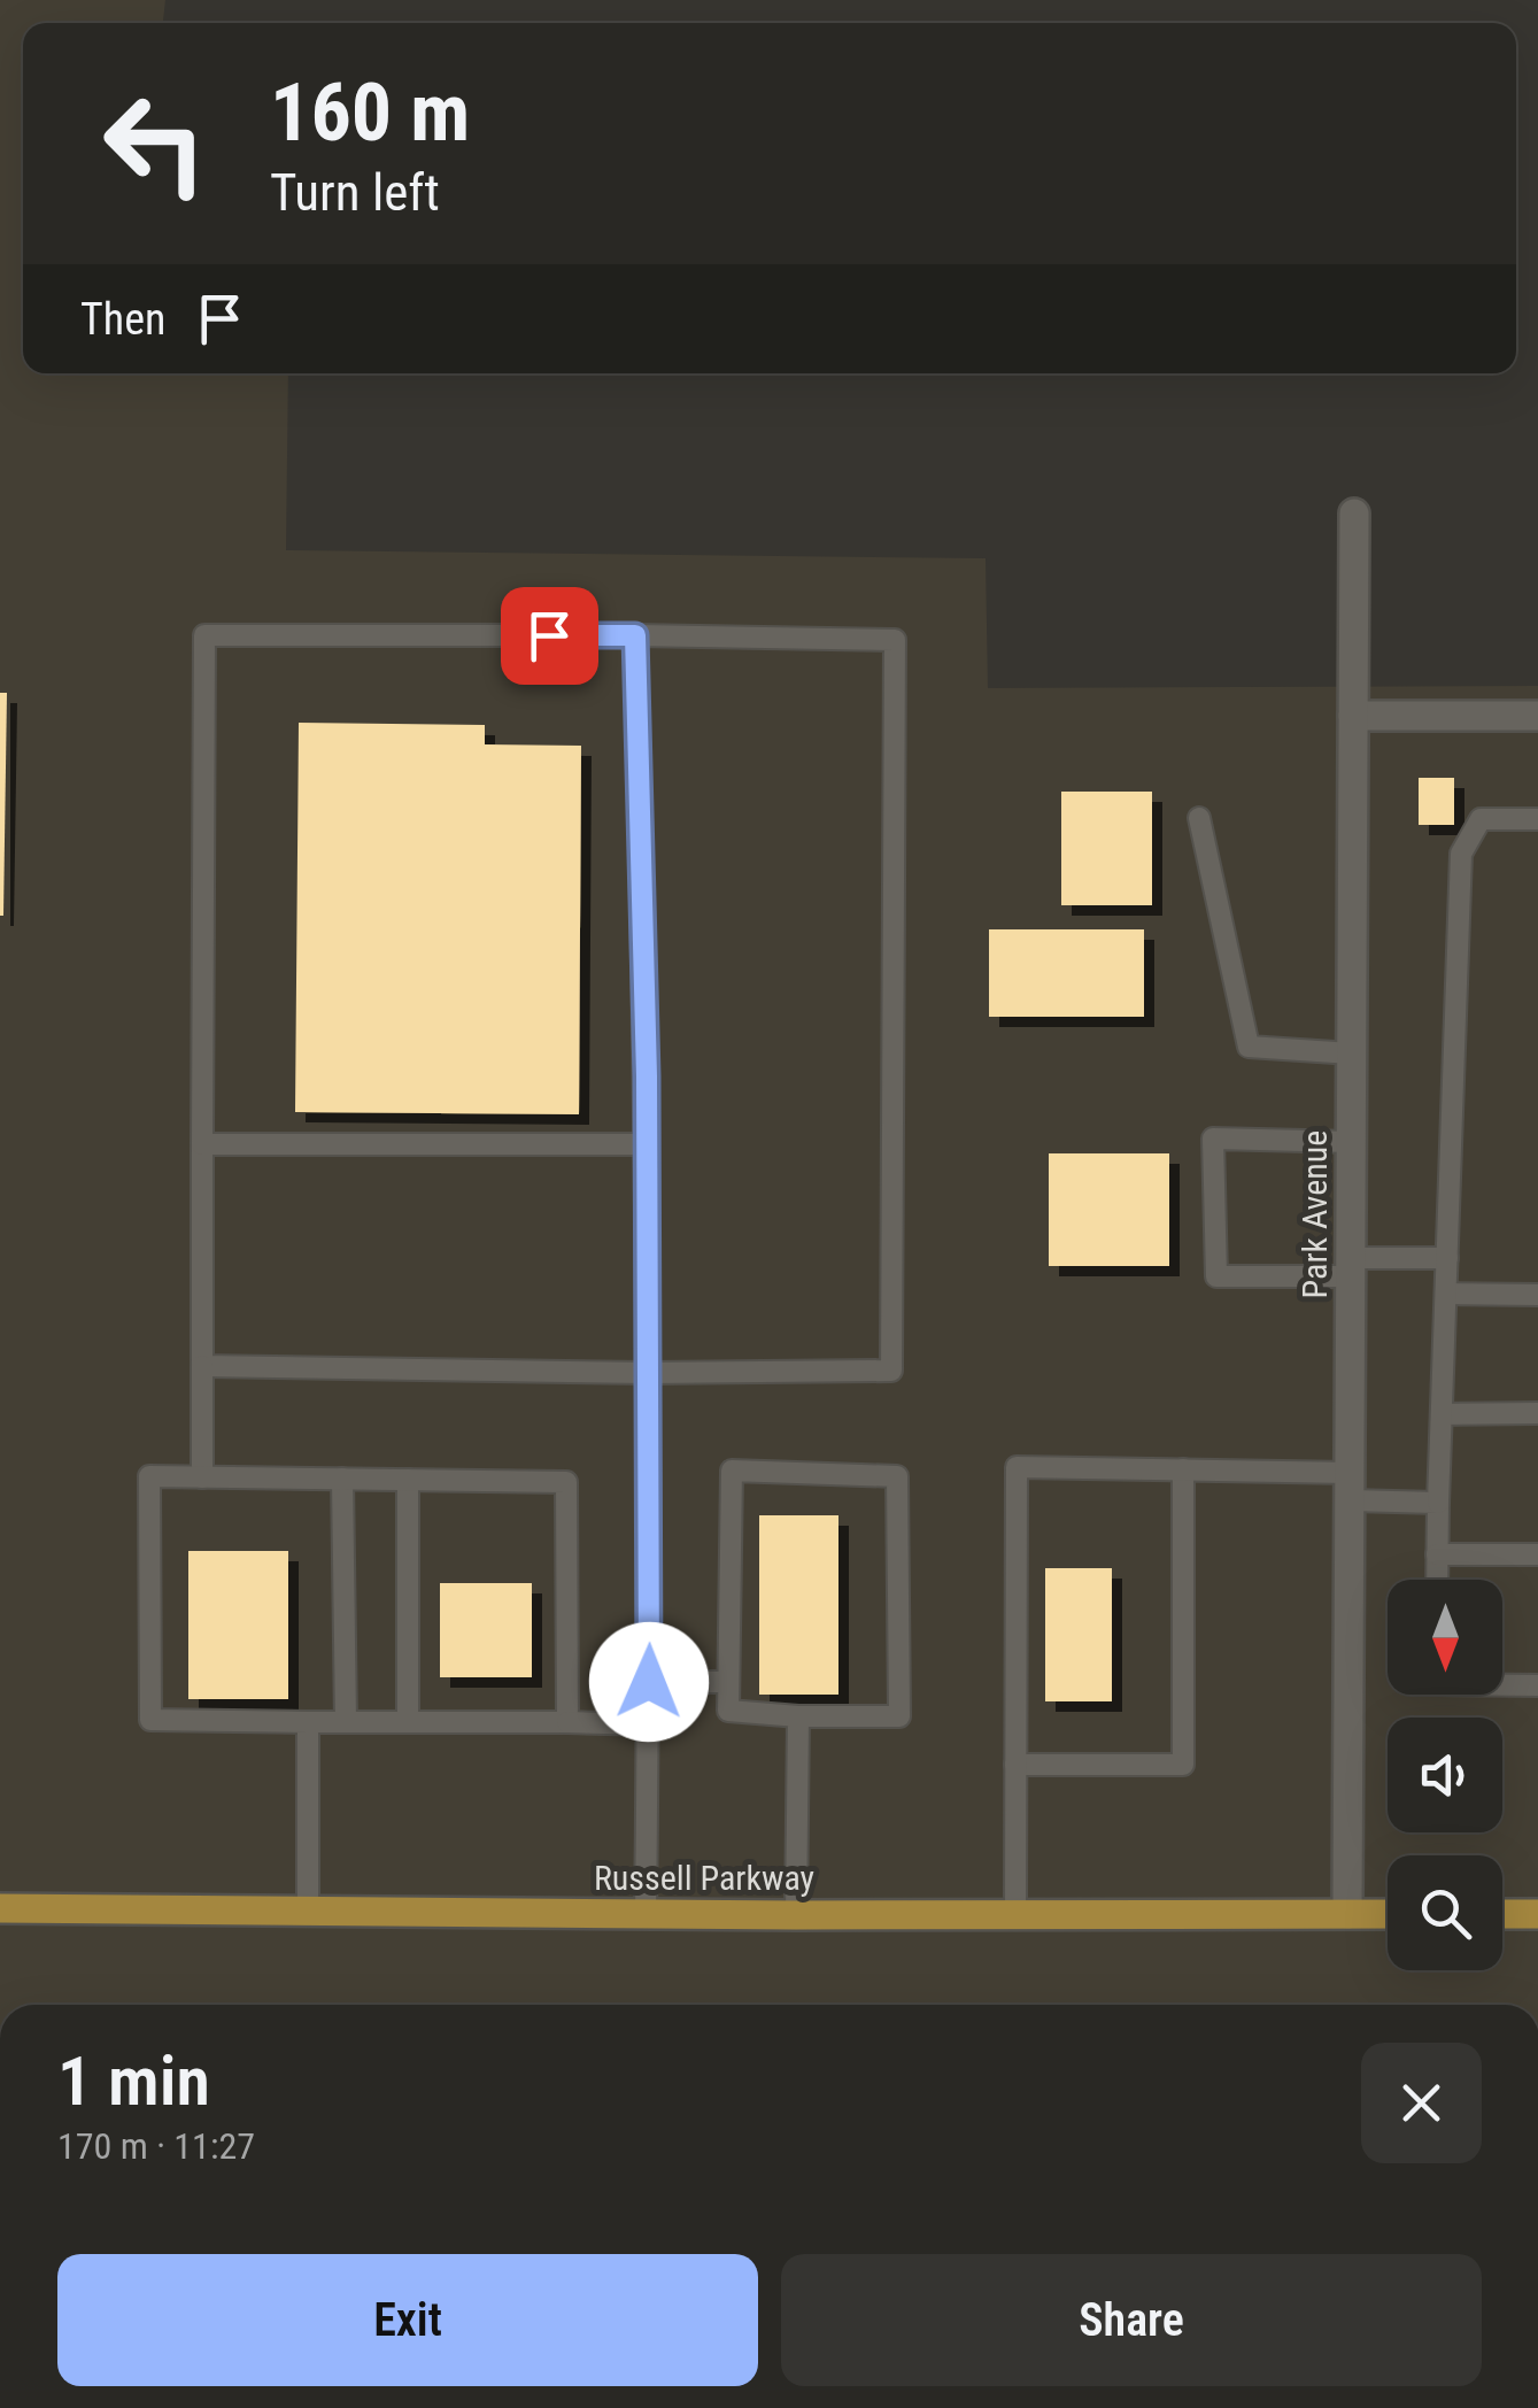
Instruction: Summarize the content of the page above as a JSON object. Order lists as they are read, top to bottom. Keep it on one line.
{"streets":{"main road":["Russell Parkway"],"street":["Park Avenue"]},"crossings":[["Park Avenue","Russell Parkway"]],"north":"bottom","page":{"turn":["160 m","Turn left"],"then":"Then","heading":["1 min","170 m · 11:27"],"buttons":["Exit","Share"]}}
